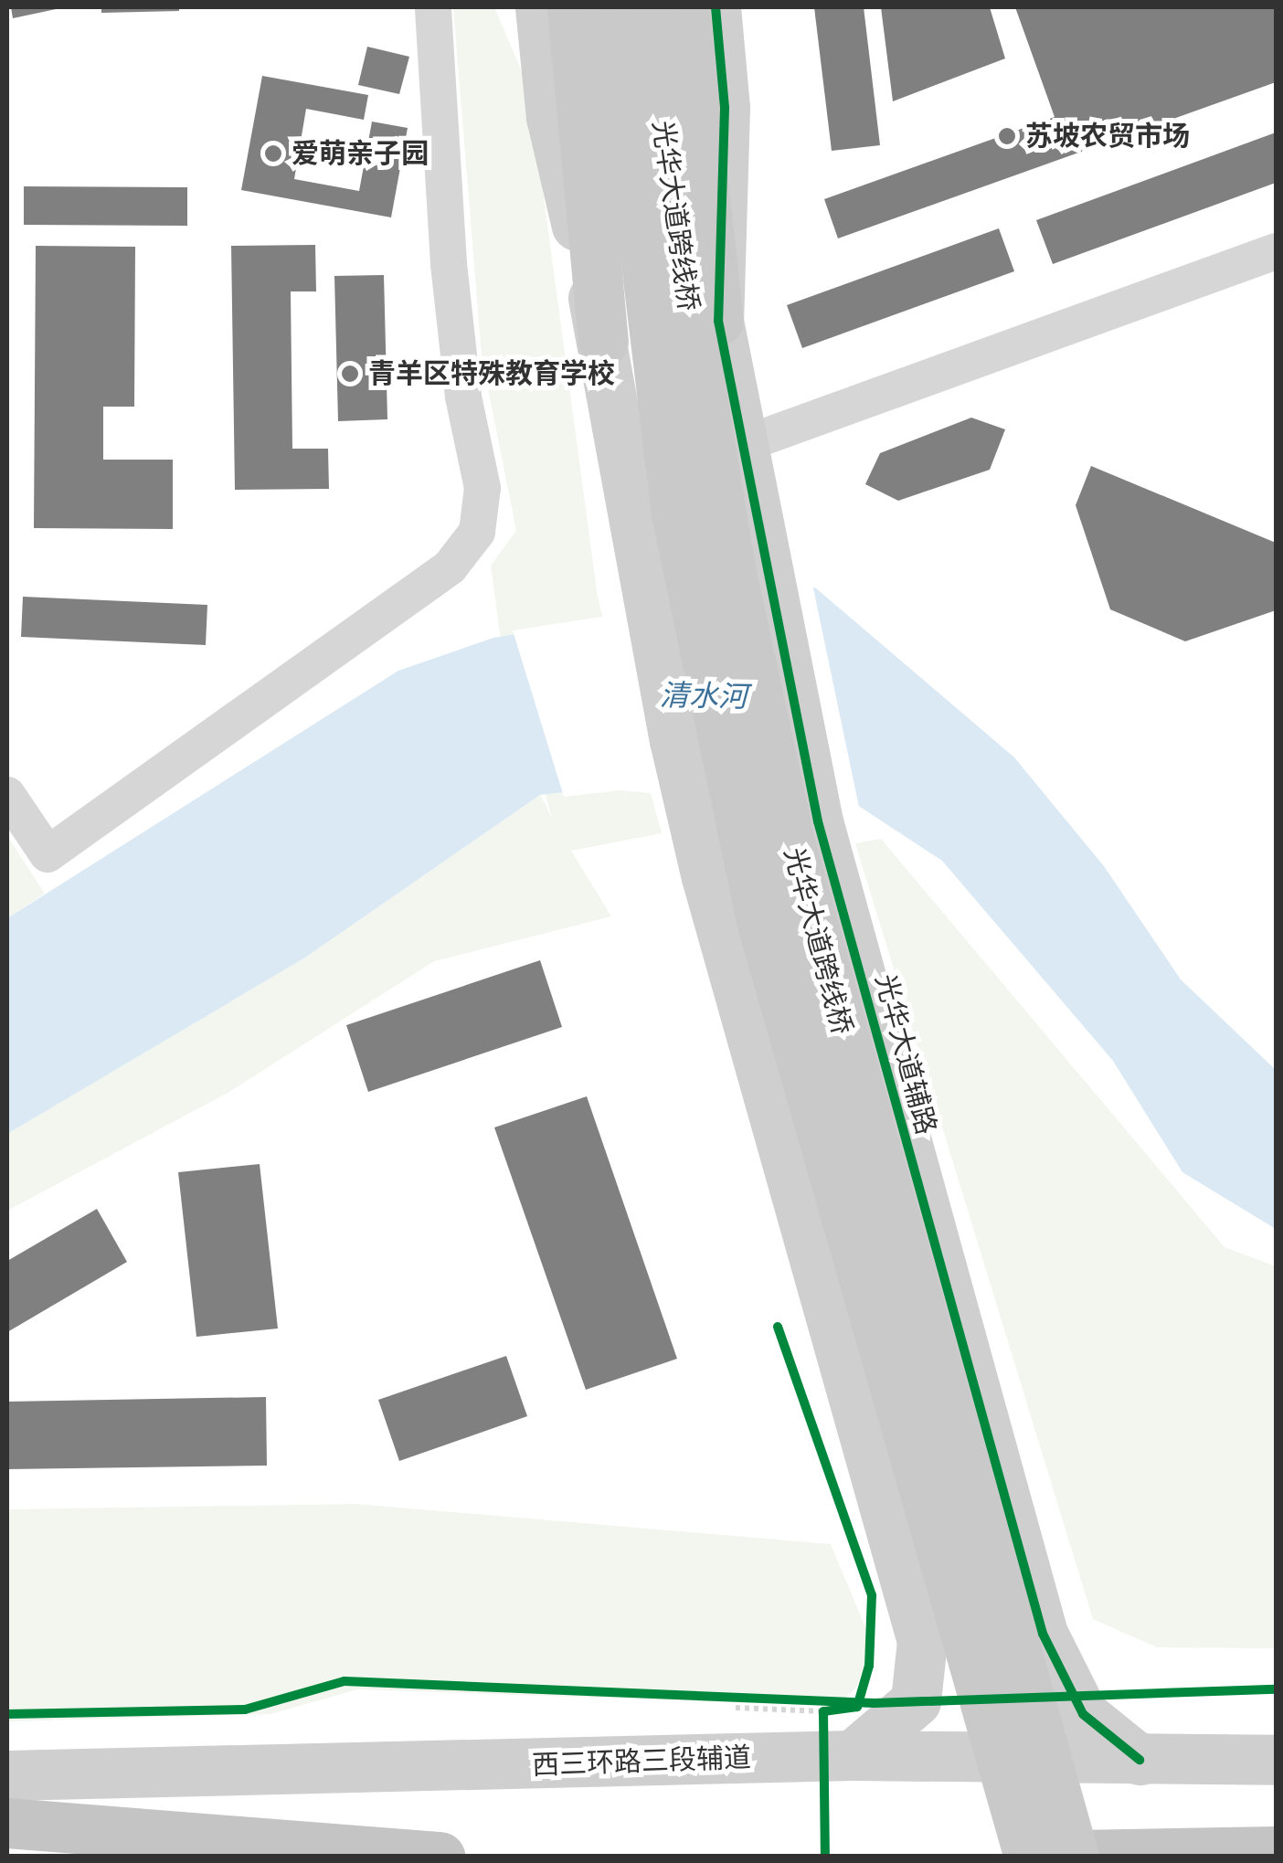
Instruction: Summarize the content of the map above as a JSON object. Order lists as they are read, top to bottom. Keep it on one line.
{"streets":{"main road":["光华大道跨线桥"],"street":["光华大道辅路","西三环路三段辅道"]},"crossings":[["光华大道辅路","西三环路三段辅道"]],"water":["清水河"],"places":["苏坡农贸市场","爱萌亲子园","青羊区特殊教育学校"]}
